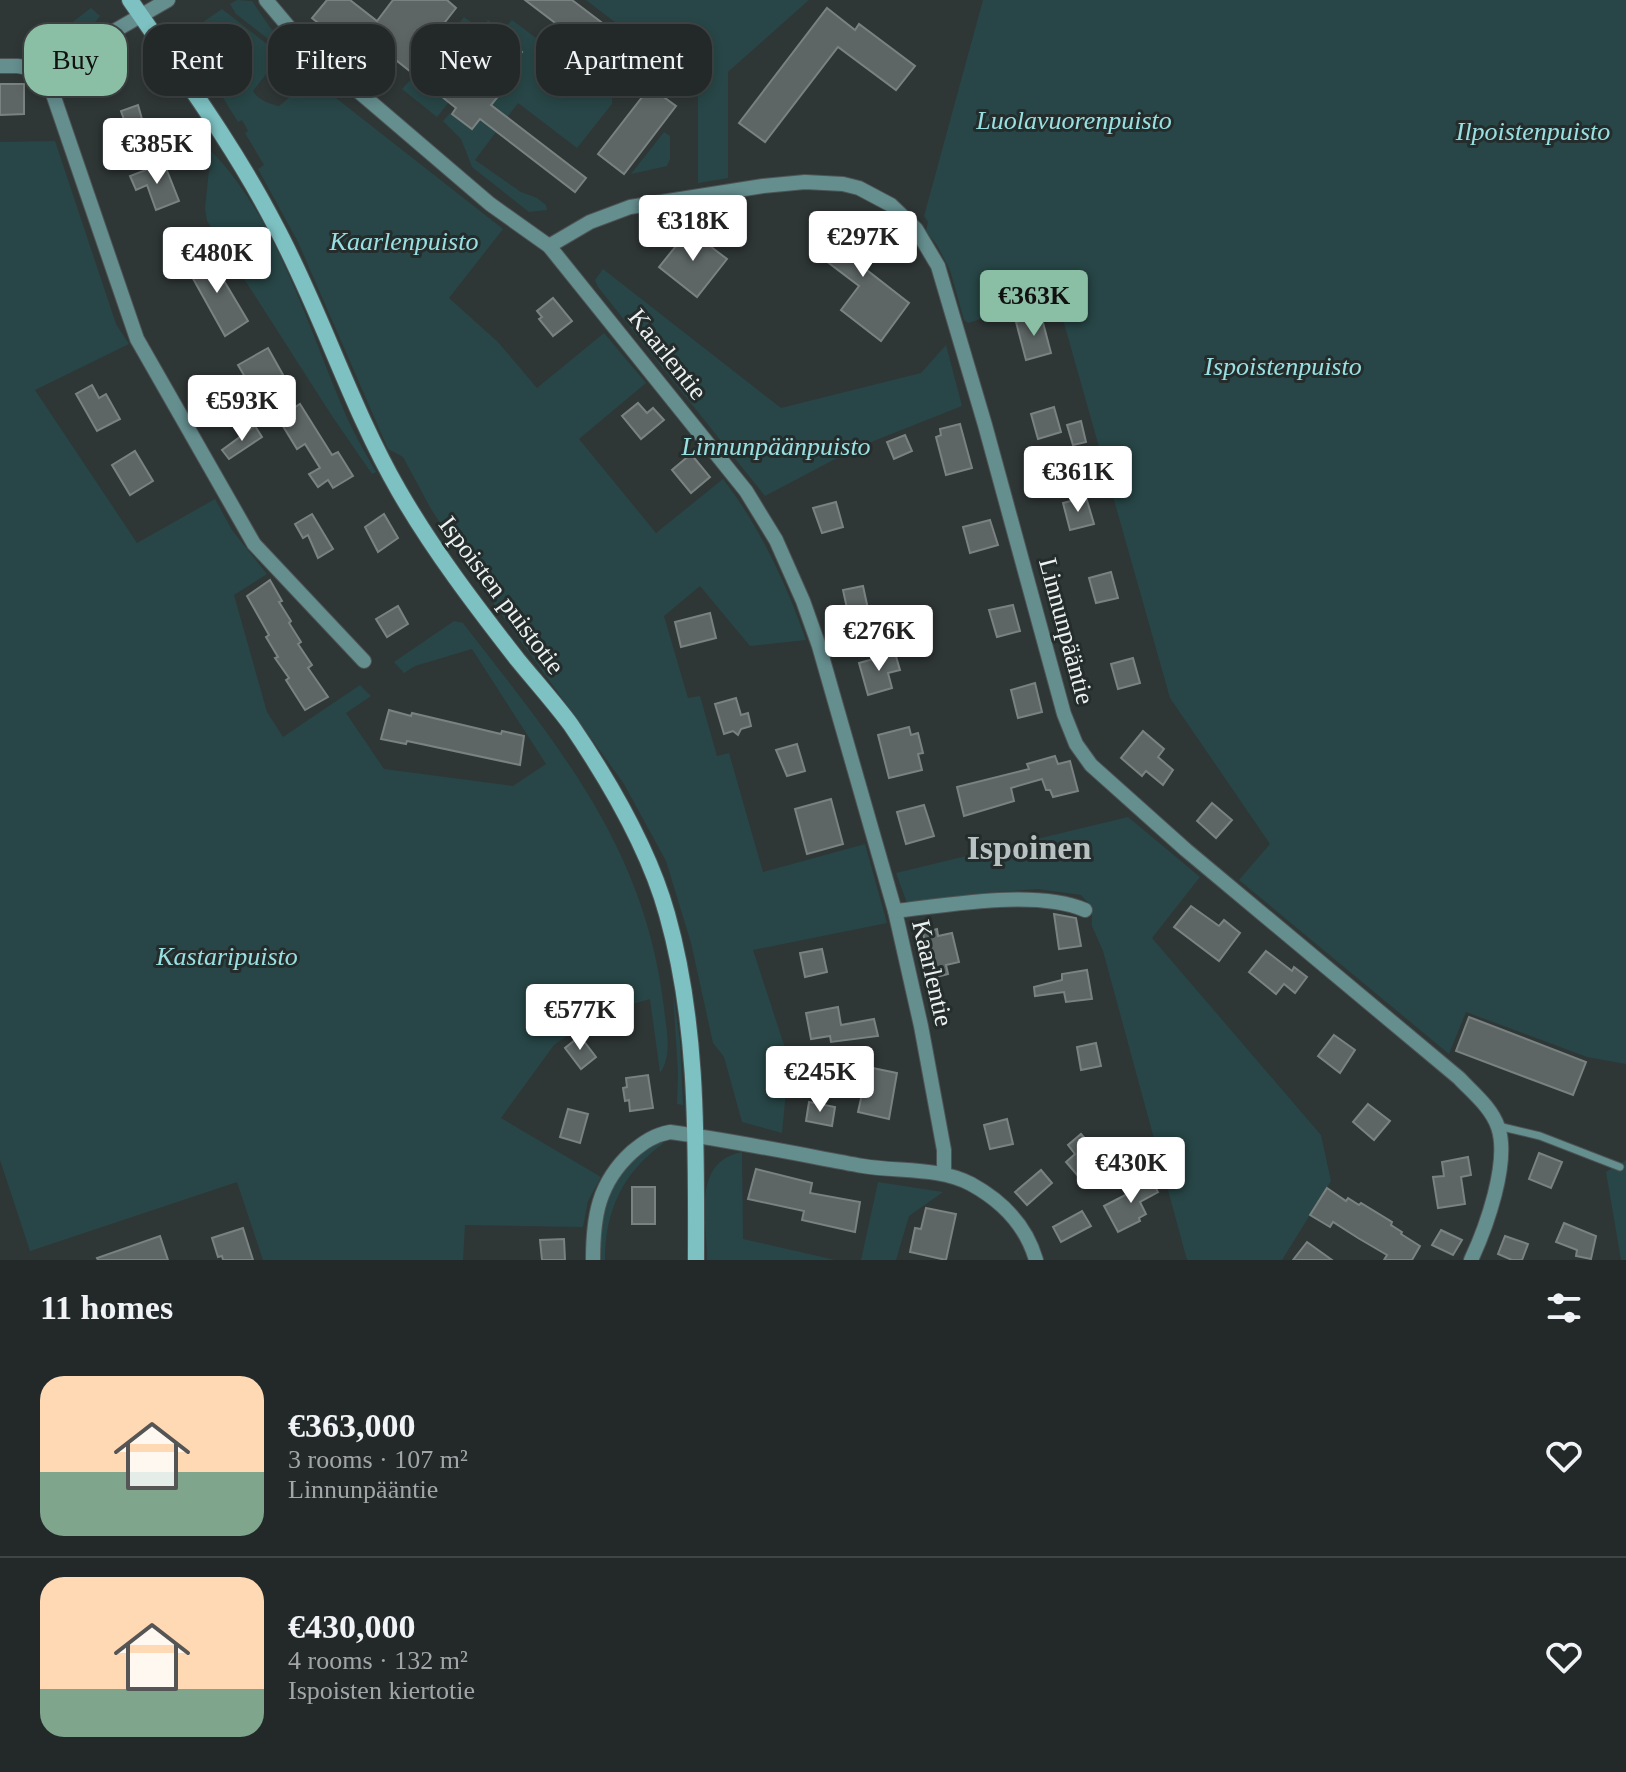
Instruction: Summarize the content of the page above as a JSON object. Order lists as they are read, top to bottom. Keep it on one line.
{"streets":{"main road":["Ispoisten puistotie"],"street":["Kaarlentie","Linnunpääntie"]},"crossings":[["Kaarlentie","Linnunpääntie"]],"districts":["Ispoinen"],"parks":["Luolavuorenpuisto","Ilpoistenpuisto","Kaarlenpuisto","Ispoistenpuisto","Linnunpäänpuisto","Kastaripuisto"],"page":{"chip":["Buy","Rent","Filters","New","Apartment"],"price":["€385K","€318K","€297K","€480K","€363K","€593K","€361K","€276K","€577K","€245K","€430K"],"heading":"11 homes","list":[{"name":"€363,000","note":"3 rooms · 107 m² · Linnunpääntie"},{"name":"€430,000","note":"4 rooms · 132 m² · Ispoisten kiertotie"}]}}
